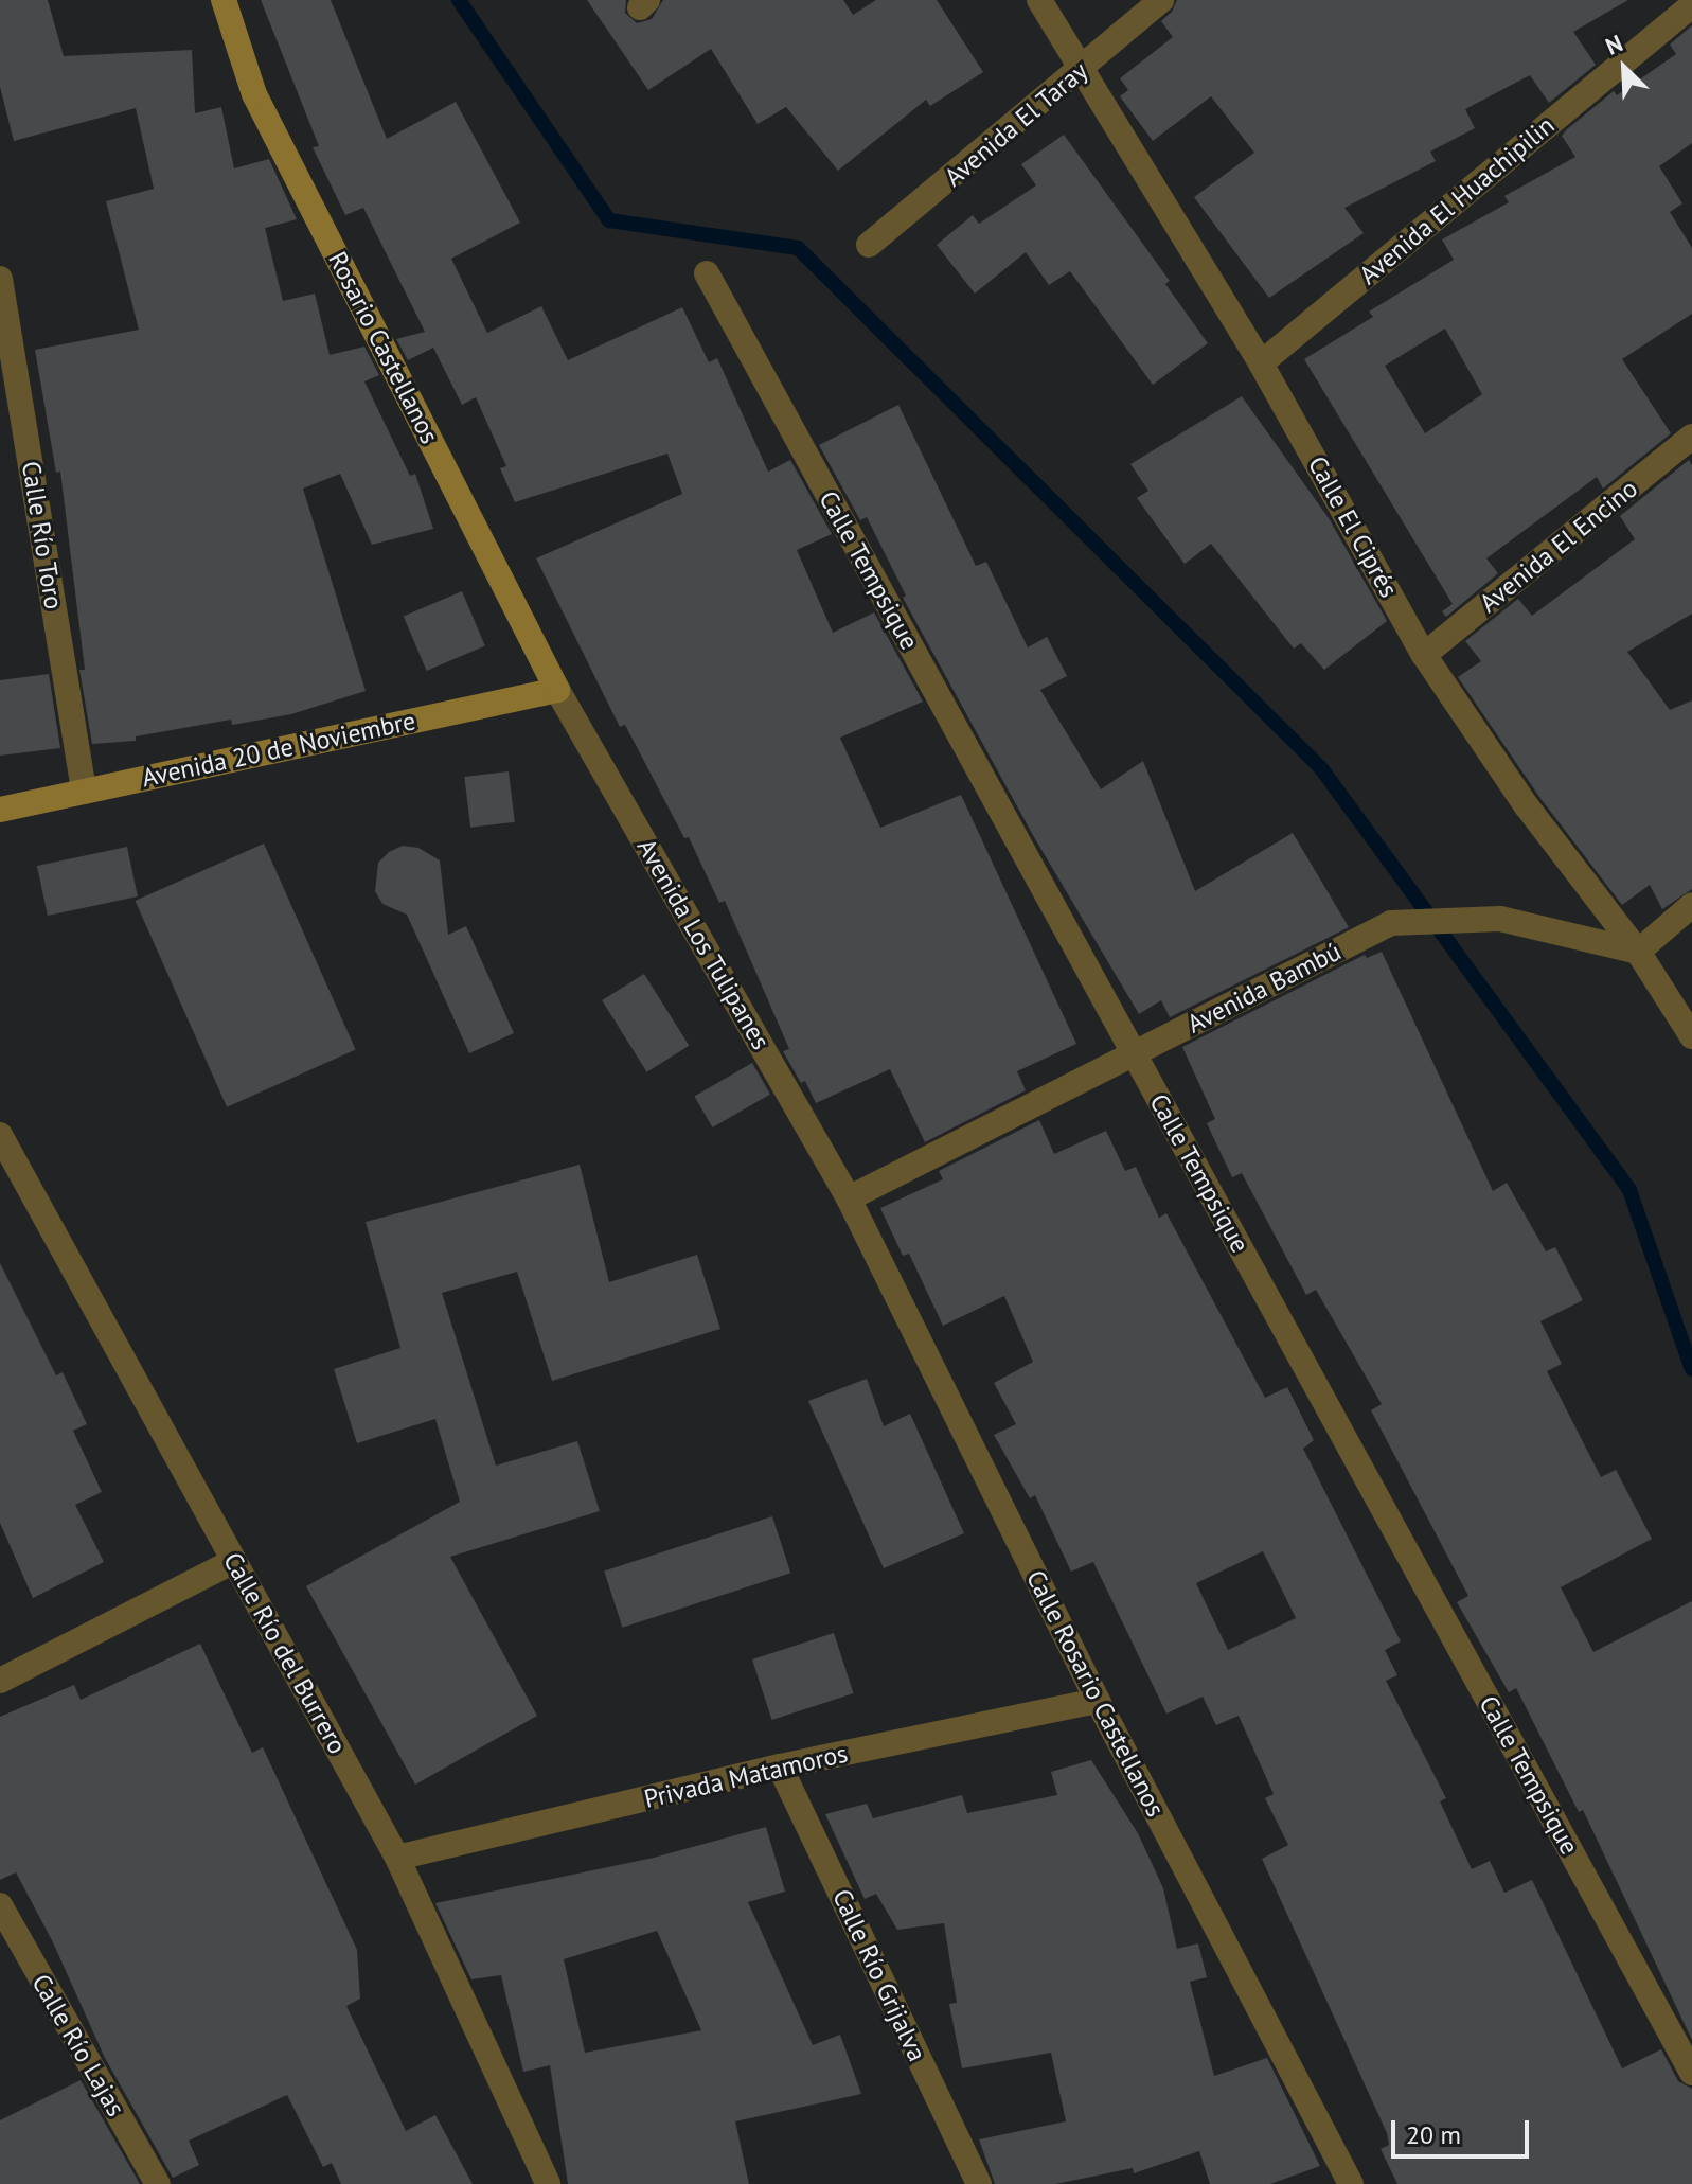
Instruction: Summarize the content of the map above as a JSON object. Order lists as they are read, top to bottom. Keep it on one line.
{"streets":{"street":["Avenida El Taray","Avenida El Huachipilin","Rosario Castellanos","Calle El Ciprés","Calle Río Toro","Avenida El Encino","Calle Tempsique","Avenida 20 de Noviembre","Avenida Los Tulipanes","Avenida Bambú","Calle Río del Burrero","Calle Rosario Castellanos","Privada Matamoros","Calle Río Grijalva","Calle Río Lajas"]},"crossings":[["Avenida El Taray","Calle El Ciprés"],["Avenida El Huachipilin","Calle El Ciprés"],["Rosario Castellanos","Avenida 20 de Noviembre"],["Rosario Castellanos","Avenida Los Tulipanes"],["Calle El Ciprés","Avenida El Encino"],["Calle El Ciprés","Avenida Bambú"],["Calle Río Toro","Avenida 20 de Noviembre"],["Calle Tempsique","Avenida Bambú"],["Avenida 20 de Noviembre","Avenida Los Tulipanes"],["Avenida Los Tulipanes","Avenida Bambú"],["Avenida Los Tulipanes","Calle Rosario Castellanos"],["Avenida Bambú","Calle Rosario Castellanos"],["Calle Río del Burrero","Privada Matamoros"],["Calle Rosario Castellanos","Privada Matamoros"],["Privada Matamoros","Calle Río Grijalva"]],"scale_bar":"20 m","north":"top left"}
